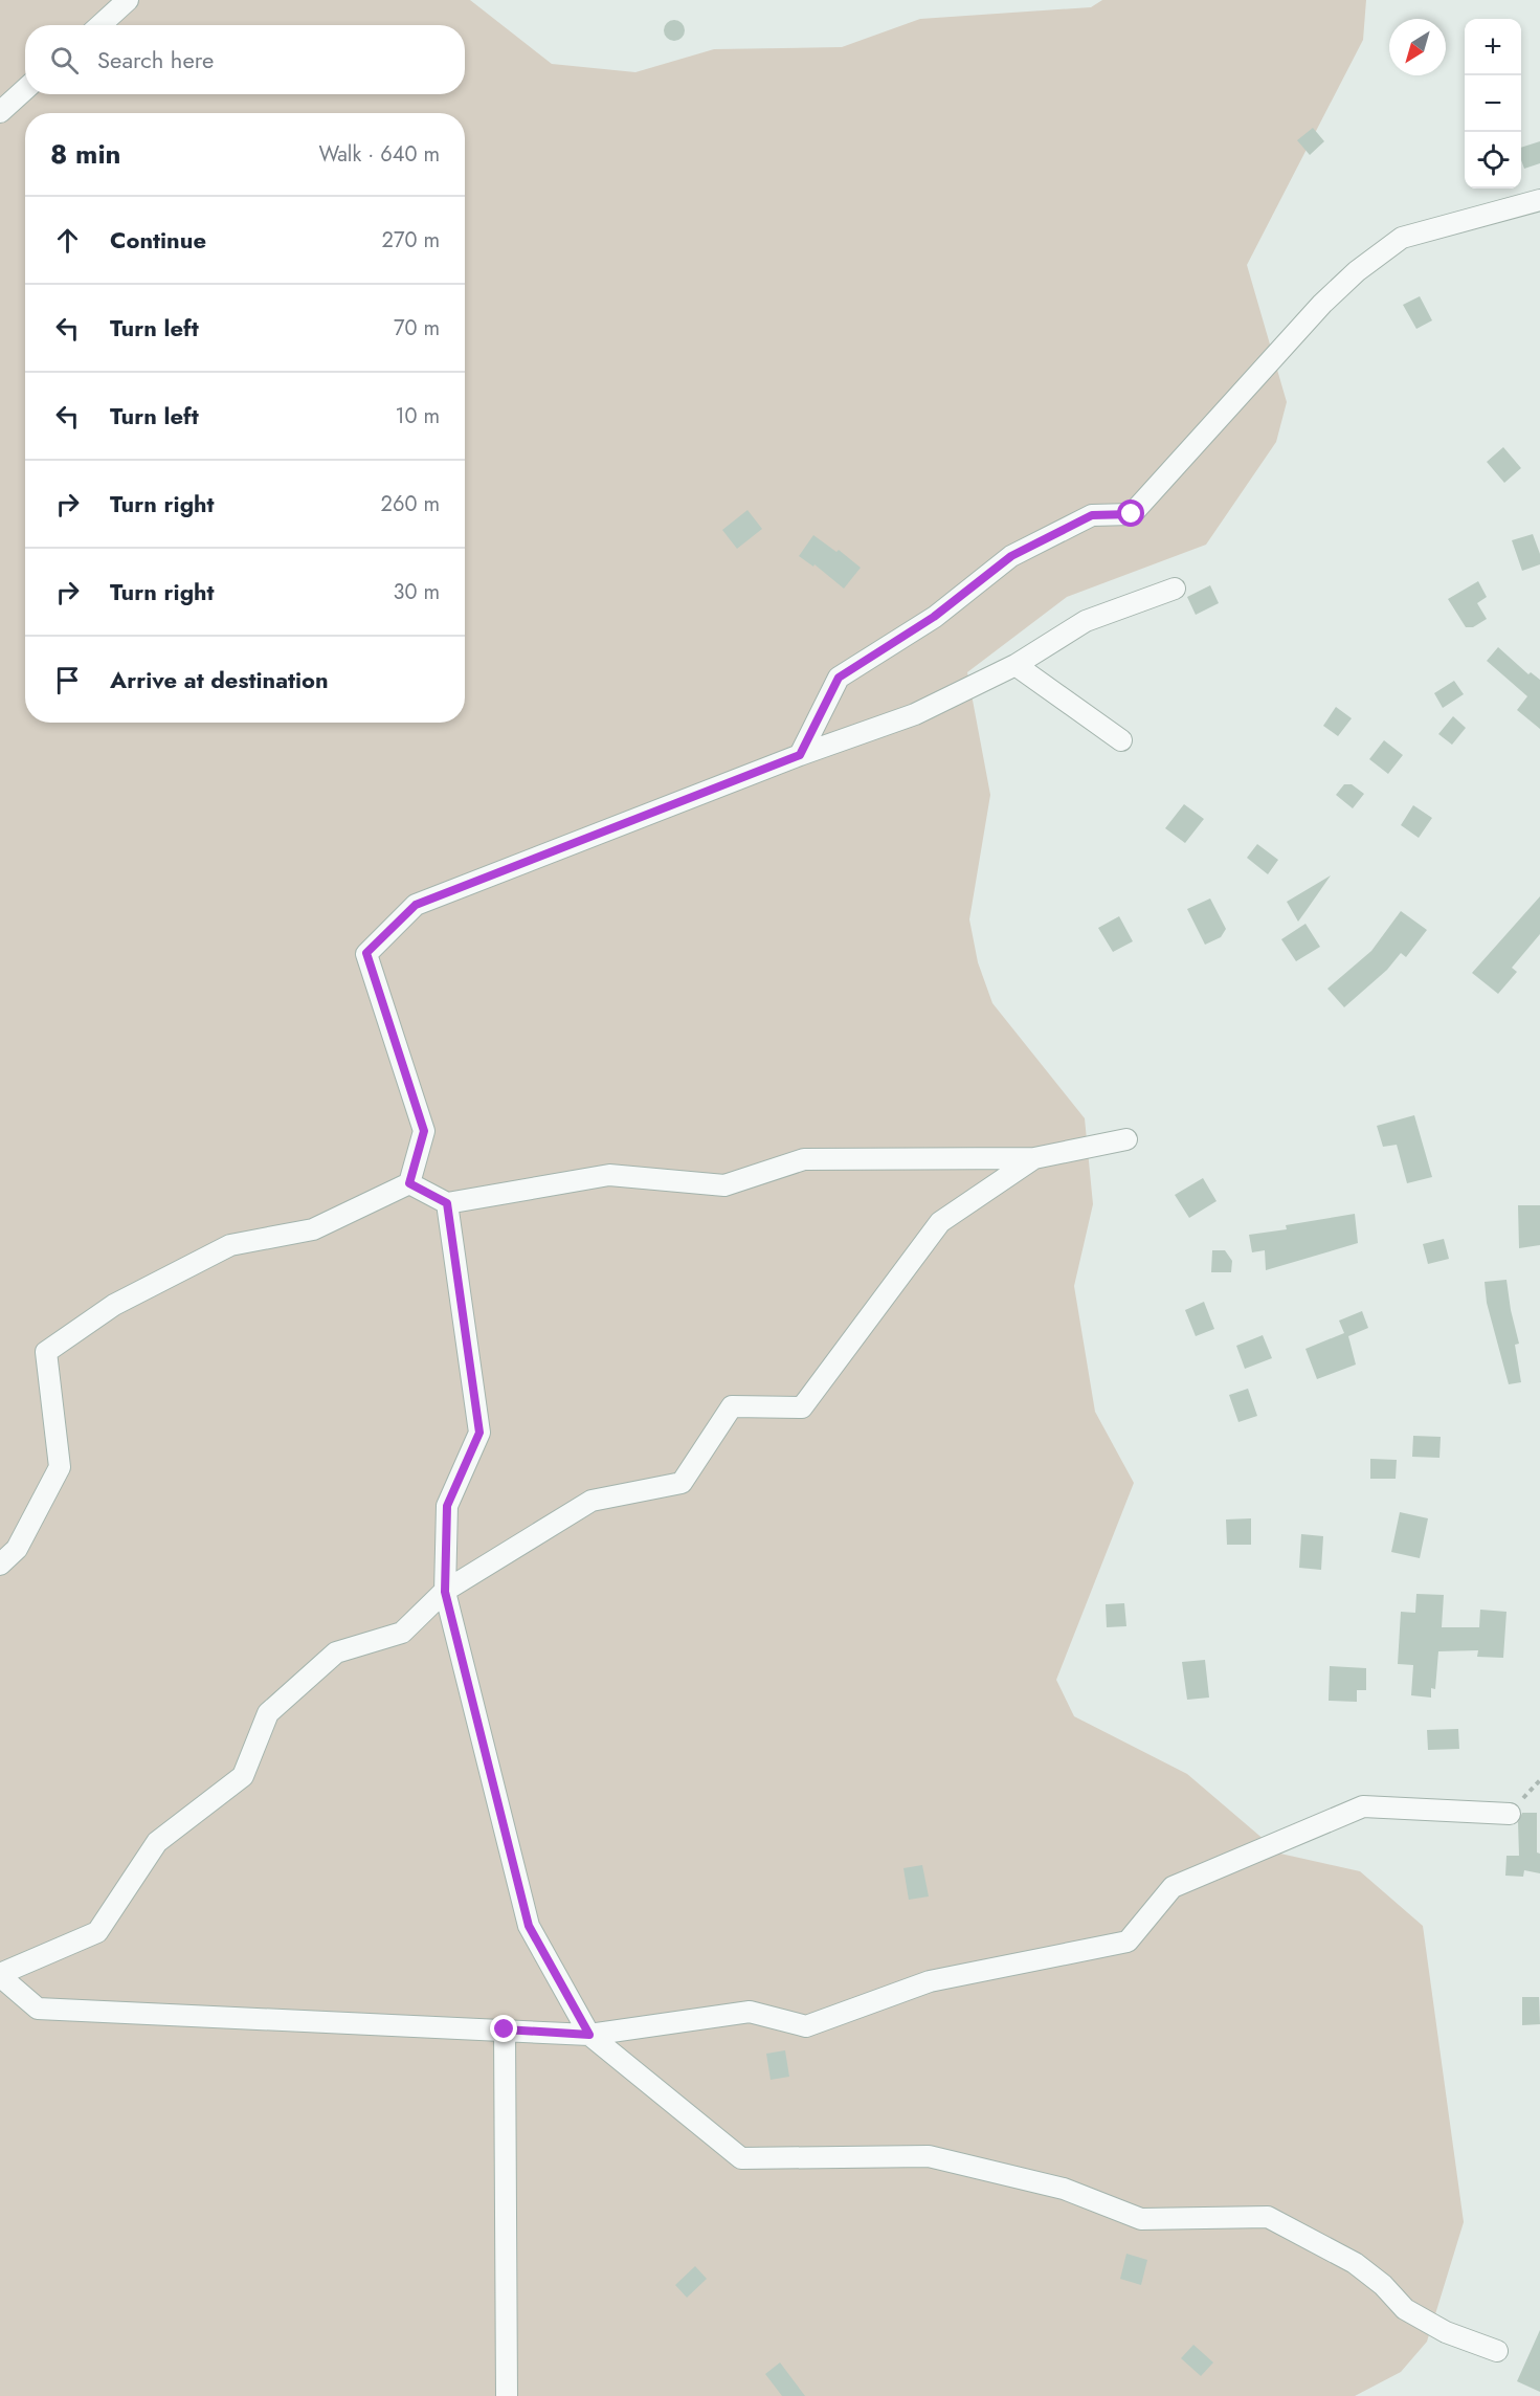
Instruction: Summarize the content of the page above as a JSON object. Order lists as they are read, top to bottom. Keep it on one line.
{"north":"bottom left","page":{"map_buttons":["+","−"],"search":"Search here","heading":["8 min","Walk · 640 m"],"list":[["Continue","270 m"],["Turn left","70 m"],["Turn left","10 m"],["Turn right","260 m"],["Turn right","30 m"],"Arrive at destination"]}}
